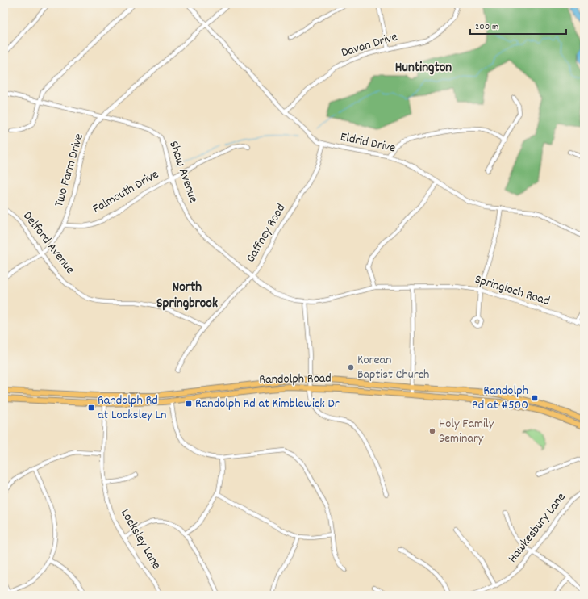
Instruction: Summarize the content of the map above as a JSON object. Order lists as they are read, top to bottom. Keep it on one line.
{"streets":{"main road":["Randolph Road"],"street":["Davan Drive","Eldrid Drive","Two Farm Drive","Shaw Avenue","Falmouth Drive","Gaffney Road","Delford Avenue","Springloch Road","Hawkesbury Lane","Locksley Lane"]},"crossings":[["Davan Drive","Eldrid Drive"],["Eldrid Drive","Two Farm Drive"],["Eldrid Drive","Gaffney Road"],["Two Farm Drive","Shaw Avenue"],["Two Farm Drive","Falmouth Drive"],["Two Farm Drive","Delford Avenue"],["Shaw Avenue","Falmouth Drive"],["Shaw Avenue","Gaffney Road"],["Shaw Avenue","Springloch Road"],["Gaffney Road","Delford Avenue"],["Randolph Road","Locksley Lane"]],"districts":["Huntington","North Springbrook"],"places":{"other":["Korean Baptist Church","Holy Family Seminary"],"transit":["Randolph Rd at #500","Randolph Rd at Kimblewick Dr","Randolph Rd at Locksley Ln"]},"scale_bar":"200 m"}
